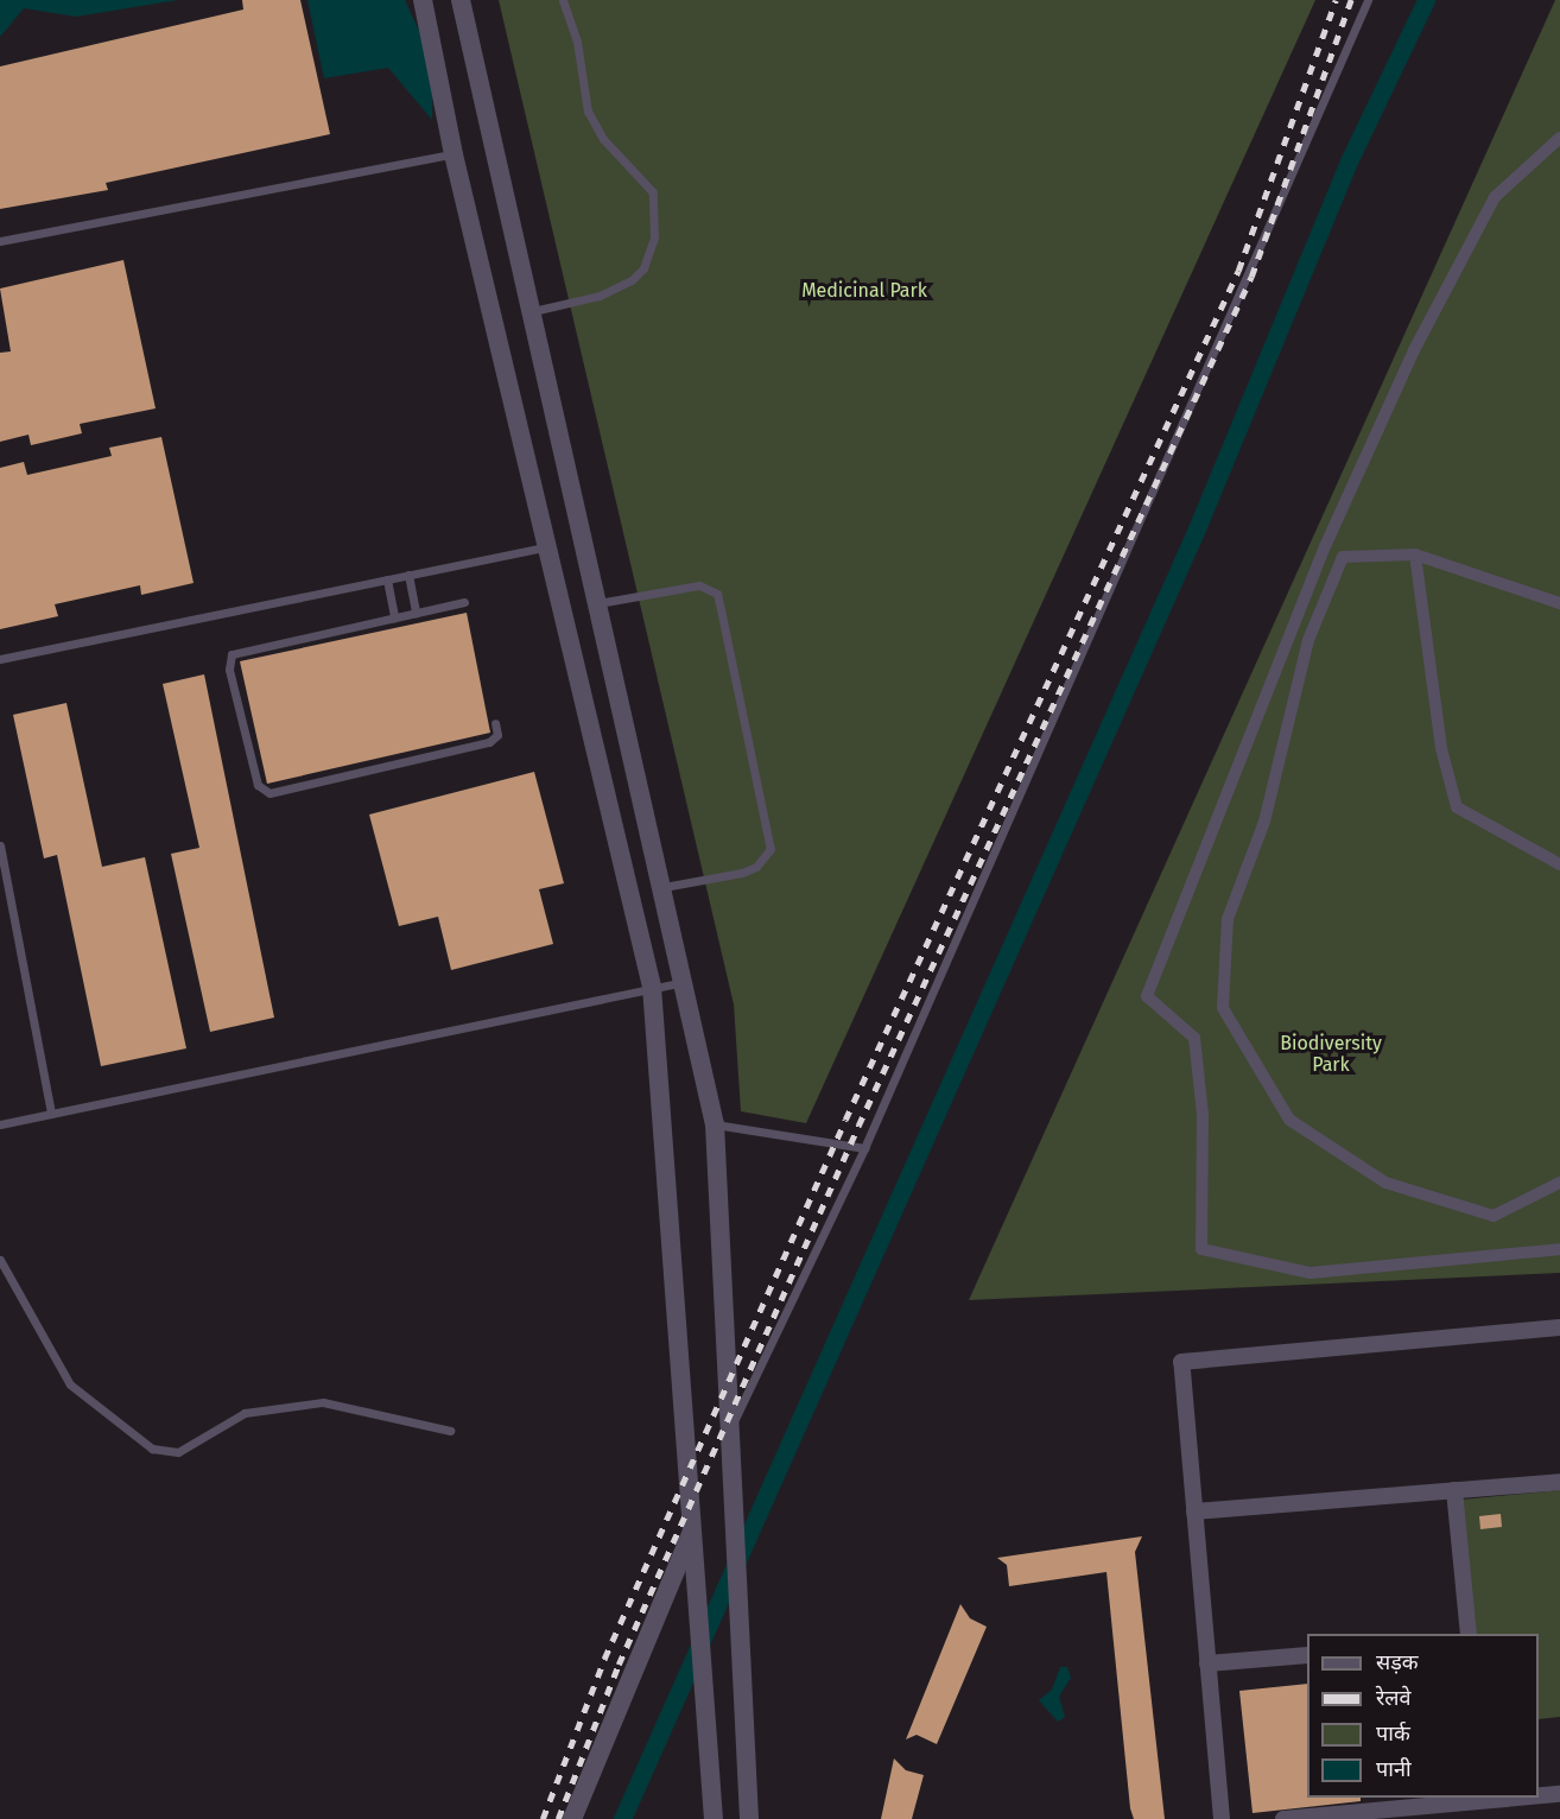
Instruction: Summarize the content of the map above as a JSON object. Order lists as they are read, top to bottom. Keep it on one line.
{"parks":["Medicinal Park","Biodiversity Park"],"legend":["सड़क","रेलवे","पार्क","पानी"]}
